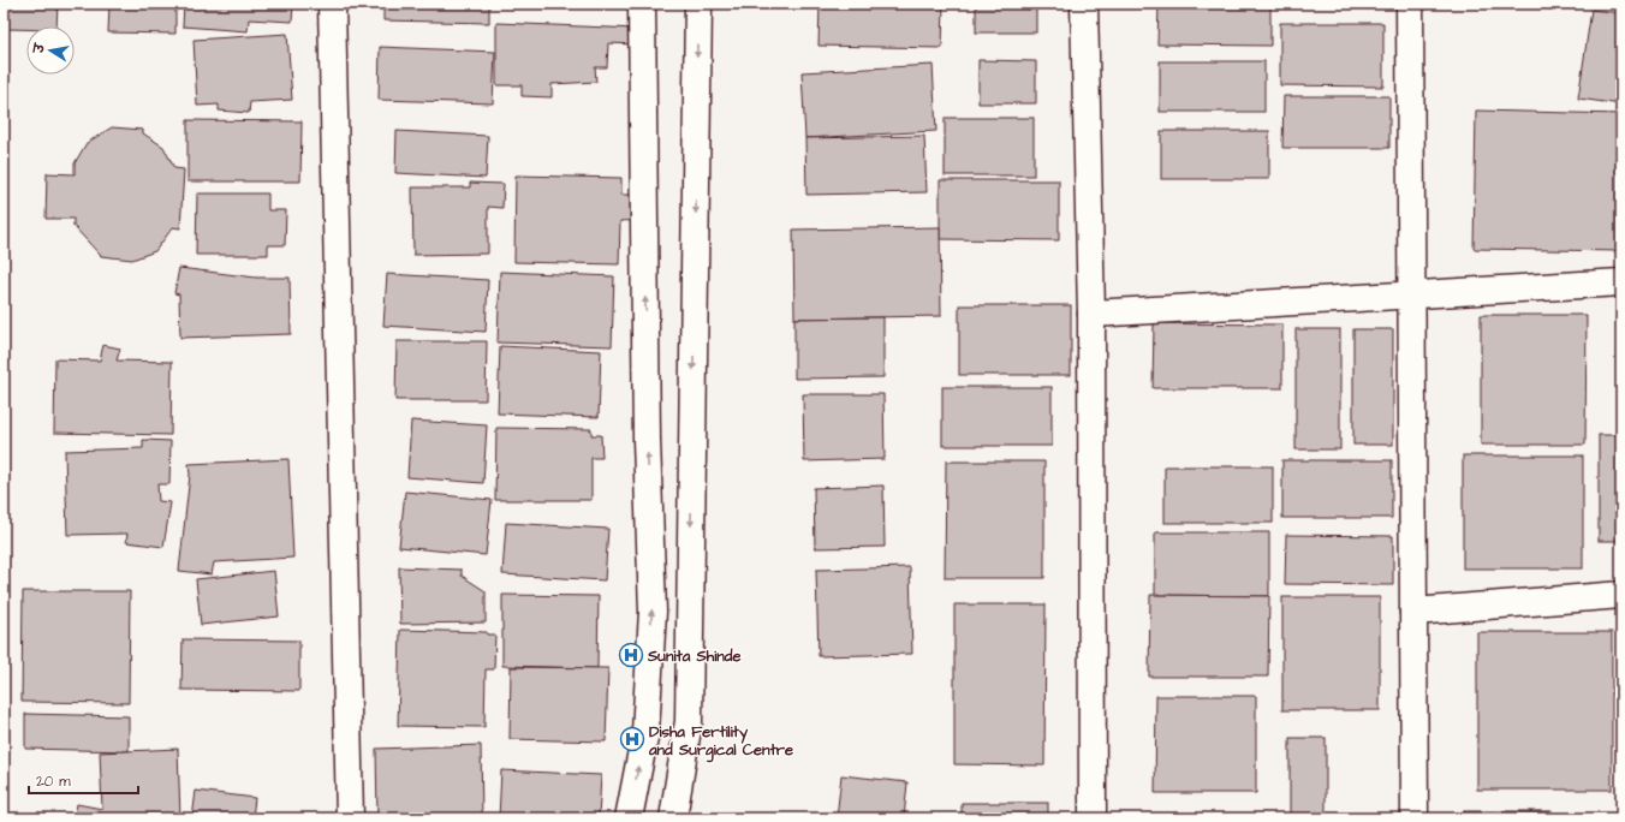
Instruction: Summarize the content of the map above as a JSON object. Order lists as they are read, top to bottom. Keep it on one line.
{"places":{"hospital":["Sunita Shinde","Disha Fertility and Surgical Centre"]},"scale_bar":"20 m","north":"left"}
